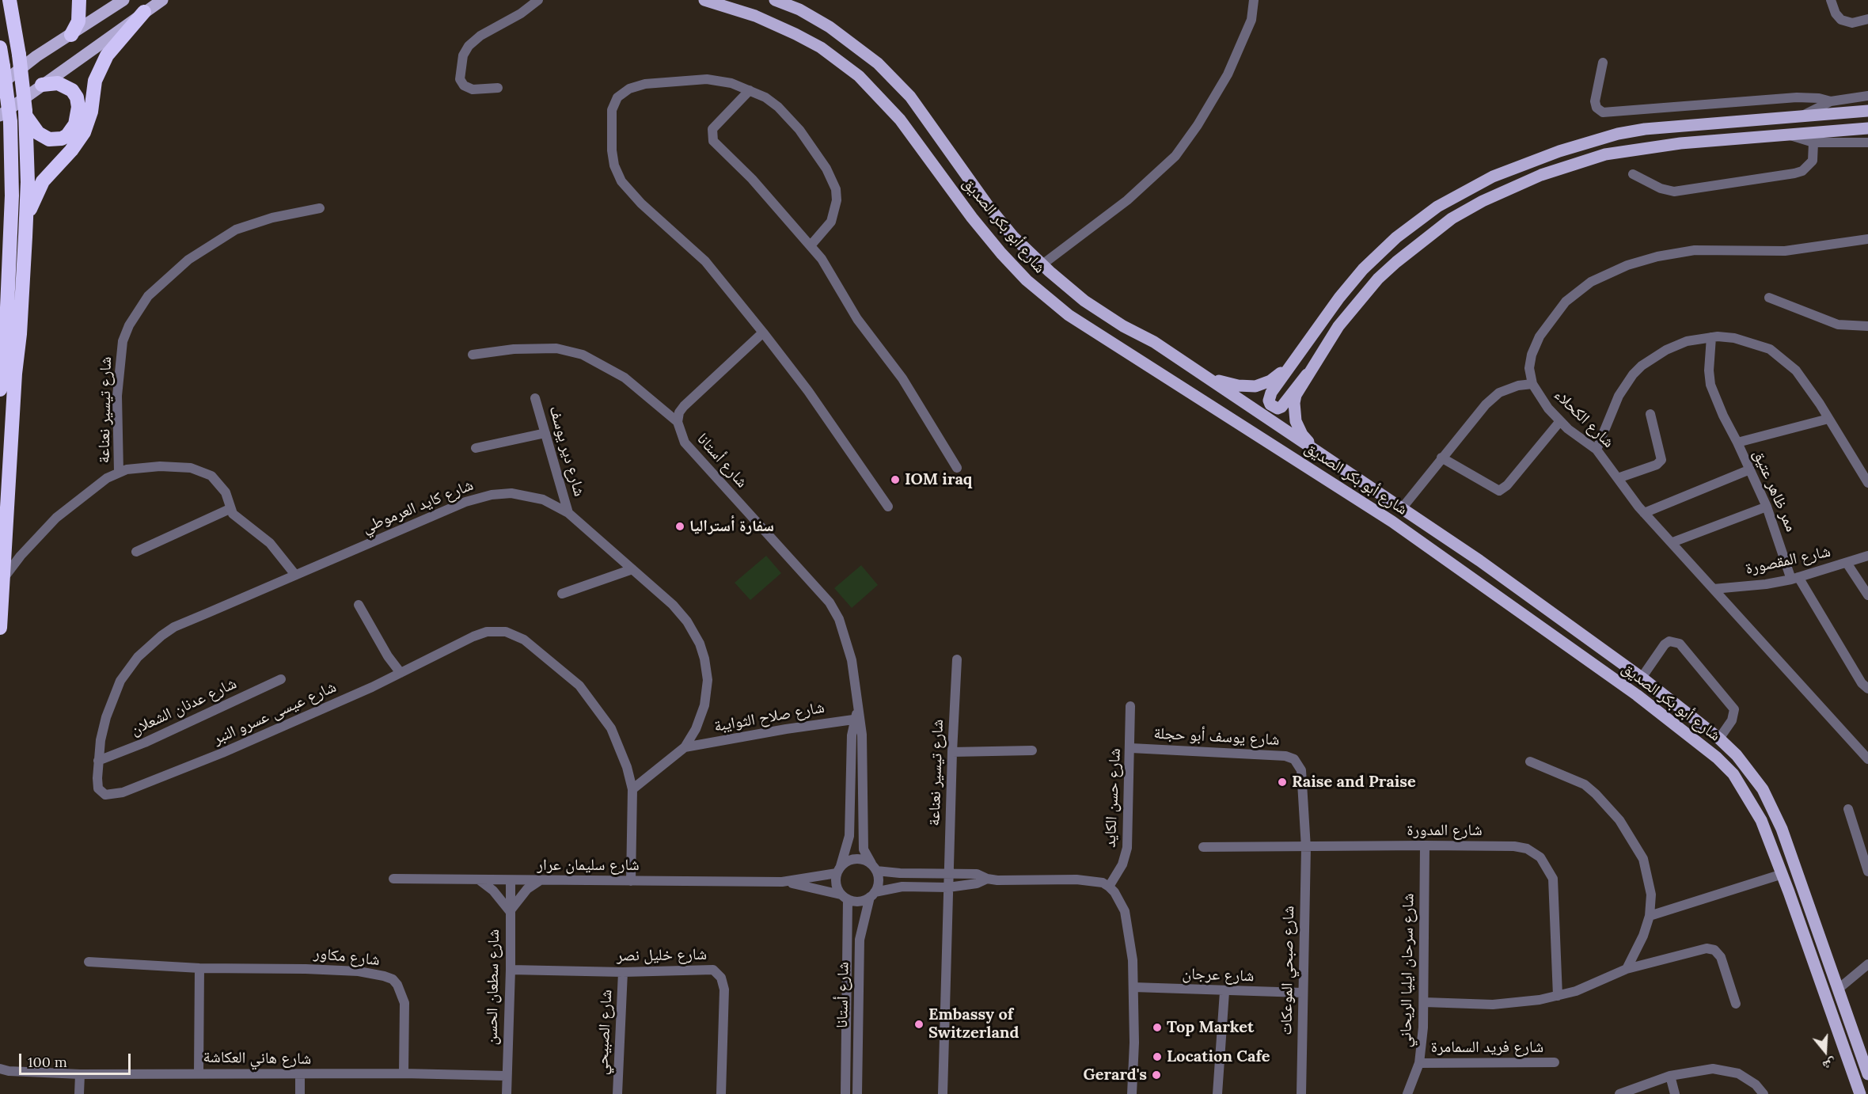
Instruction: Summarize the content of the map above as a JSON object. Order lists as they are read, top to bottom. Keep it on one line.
{"streets":{"main road":["شارع أبو بكر الصديق"],"street":["شارع تيسير نعناعة","شارع الكحلاء","شارع دير يوسف","شارع أستانا","ممر ظاهر عتيق","شارع كايد العرموطي","شارع المقصورة","شارع عدنان الشعلان","شارع عيسى عسرو النبر","شارع صلاح الثوايبة","شارع يوسف أبو حجلة","شارع حسن الكايد","شارع المدورة","شارع سليمان عرار","شارع خليل نصر","شارع مكاور","شارع صبحي الموعكات","شارع سرحان ايليا الريحاني","شارع عرجان","شارع سطعان الحسن","شارع الصبيحي","شارع فريد السمامرة","شارع هاني العكاشة"]},"crossings":[["شارع الكحلاء","شارع المقصورة"],["شارع دير يوسف","شارع كايد العرموطي"],["شارع أستانا","شارع صلاح الثوايبة"],["شارع أستانا","شارع سليمان عرار"],["ممر ظاهر عتيق","شارع المقصورة"],["شارع كايد العرموطي","شارع عدنان الشعلان"],["شارع كايد العرموطي","شارع عيسى عسرو النبر"],["شارع كايد العرموطي","شارع صلاح الثوايبة"],["شارع عدنان الشعلان","شارع عيسى عسرو النبر"],["شارع يوسف أبو حجلة","شارع حسن الكايد"],["شارع يوسف أبو حجلة","شارع المدورة"],["شارع يوسف أبو حجلة","شارع صبحي الموعكات"],["شارع المدورة","شارع صبحي الموعكات"],["شارع المدورة","شارع سرحان ايليا الريحاني"],["شارع سليمان عرار","شارع سطعان الحسن"],["شارع خليل نصر","شارع سطعان الحسن"],["شارع خليل نصر","شارع الصبيحي"],["شارع مكاور","شارع هاني العكاشة"],["شارع صبحي الموعكات","شارع عرجان"],["شارع سرحان ايليا الريحاني","شارع فريد السمامرة"],["شارع سطعان الحسن","شارع هاني العكاشة"]],"places":["IOM iraq","سفارة أستراليا","Raise and Praise","Embassy of Switzerland","Top Market","Location Cafe","Gerard's"],"scale_bar":"100 m","north":"bottom"}
